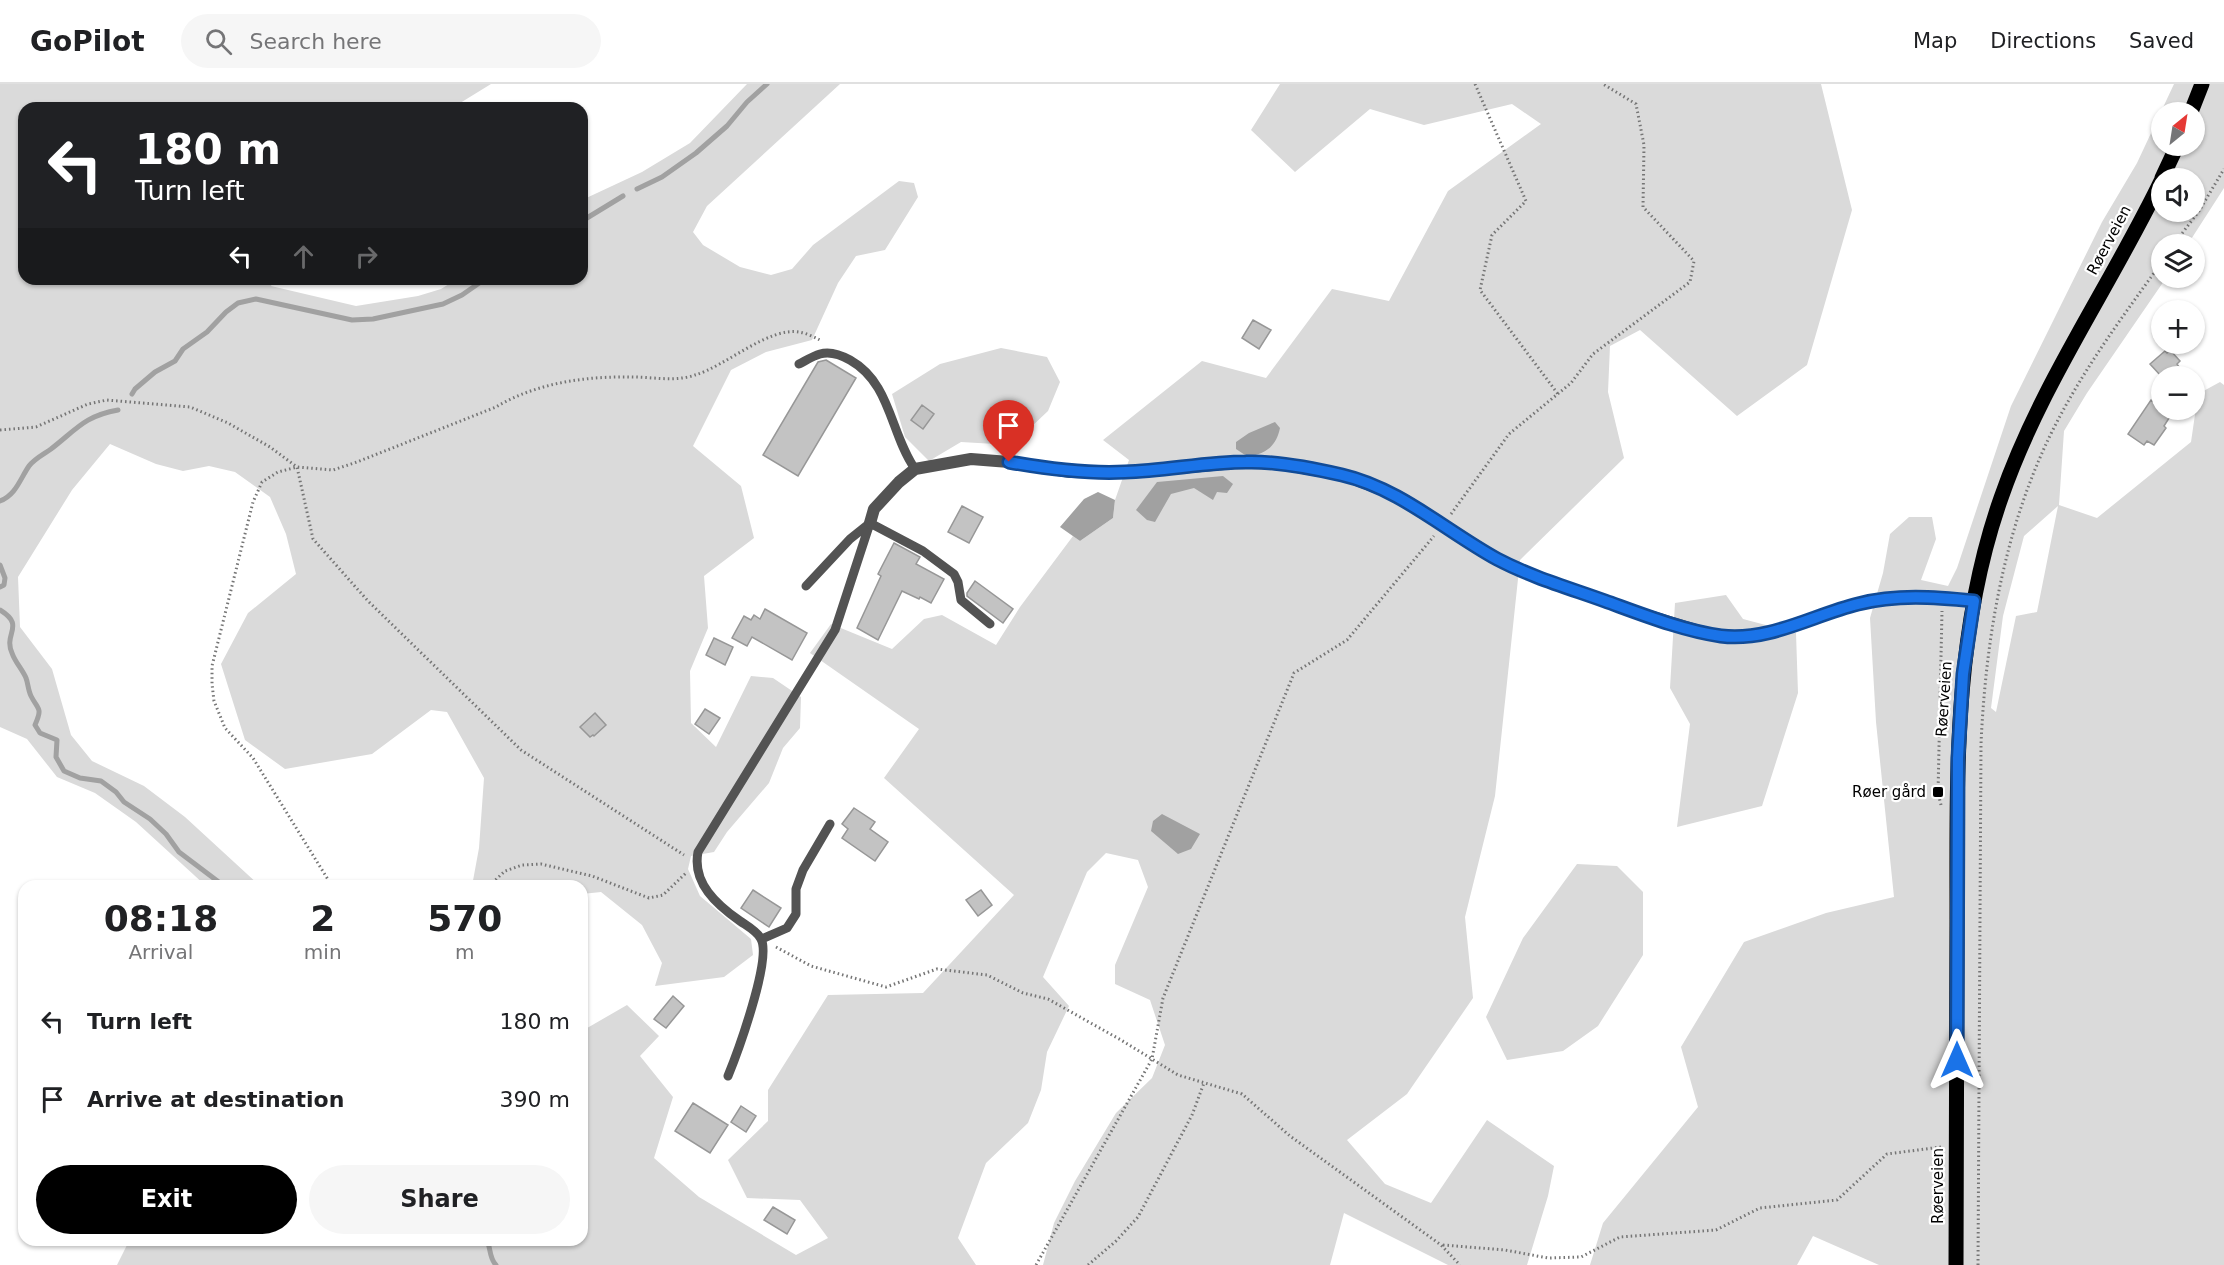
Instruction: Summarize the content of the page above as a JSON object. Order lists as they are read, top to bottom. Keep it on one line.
{"streets":{"main road":["Røerveien"]},"places":{"transit":["Røer gård"]},"north":"top right","page":{"header":"GoPilot","search":"Search here","nav":["Map","Directions","Saved"],"map_buttons":["+","−"],"turn":["180 m","Turn left"],"eta":["08:18","Arrival","2","min","570","m"],"list":[{"name":"Turn left","value":"180 m"},{"name":"Arrive at destination","value":"390 m"}],"buttons":["Exit","Share"]}}
